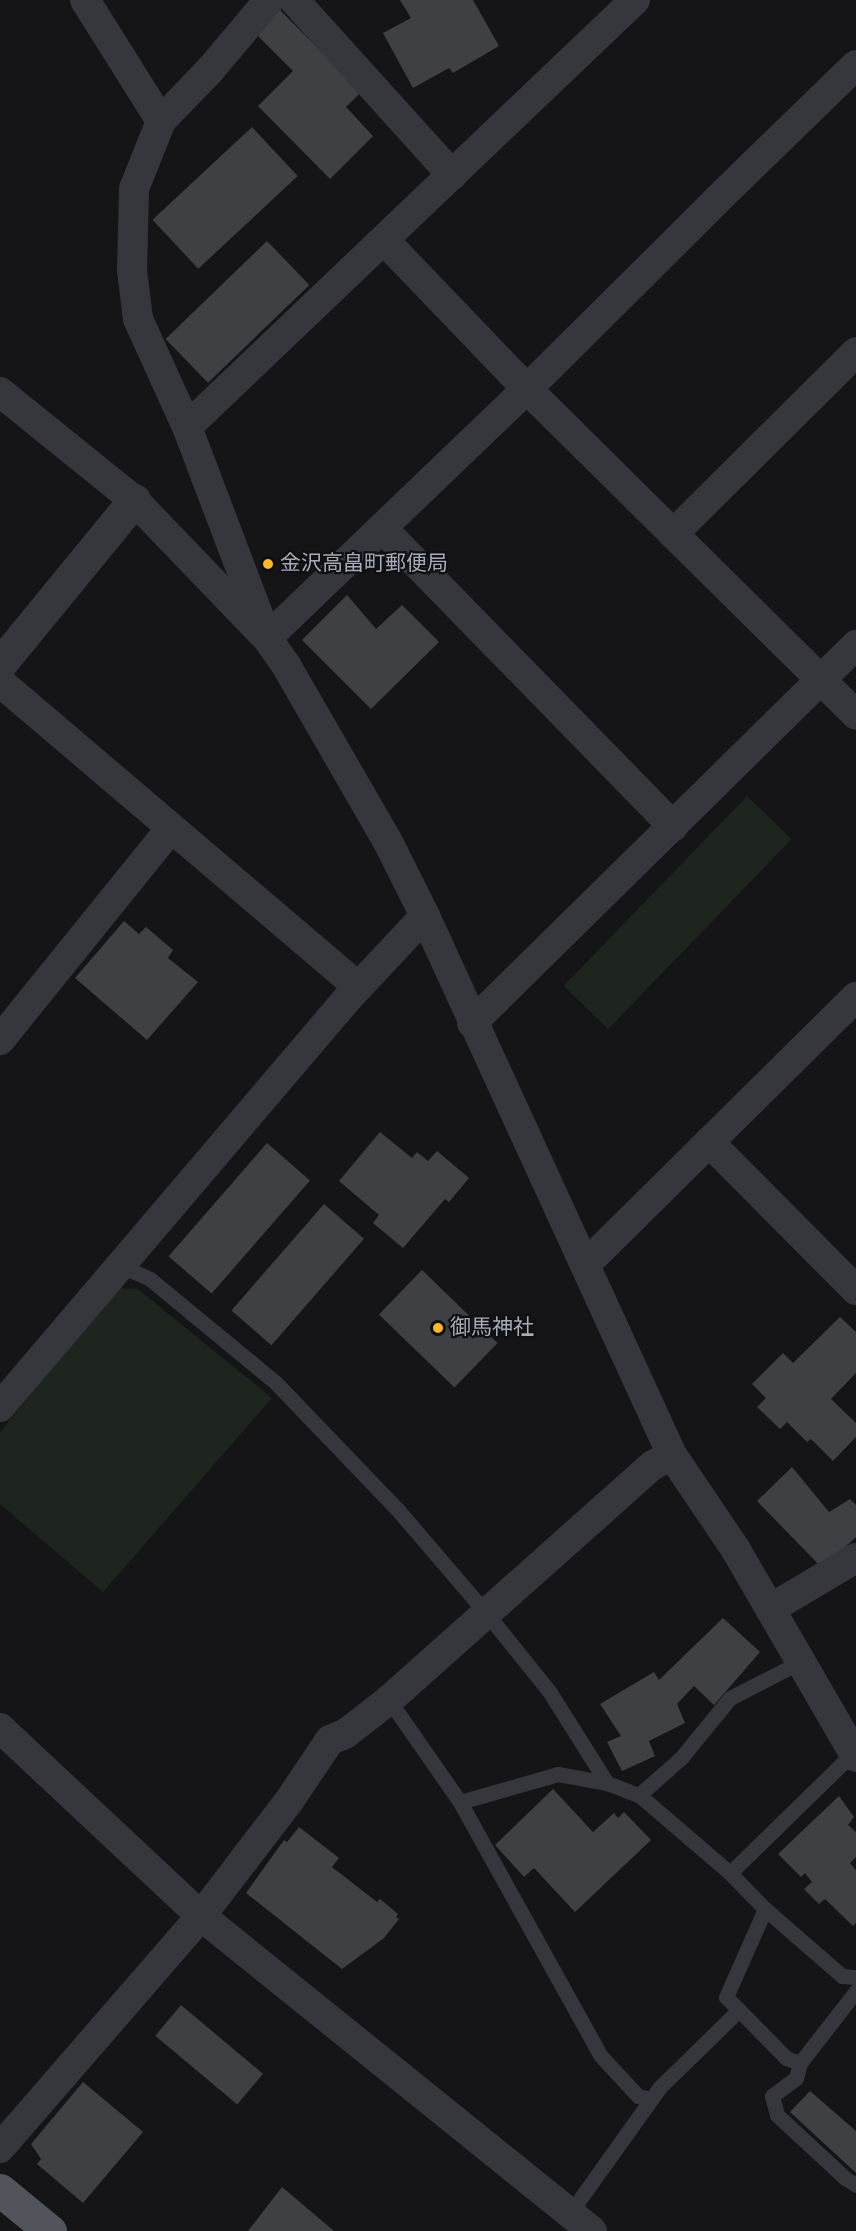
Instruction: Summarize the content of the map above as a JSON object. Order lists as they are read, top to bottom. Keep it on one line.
{"places":["金沢高畠町郵便局","御馬神社"]}
